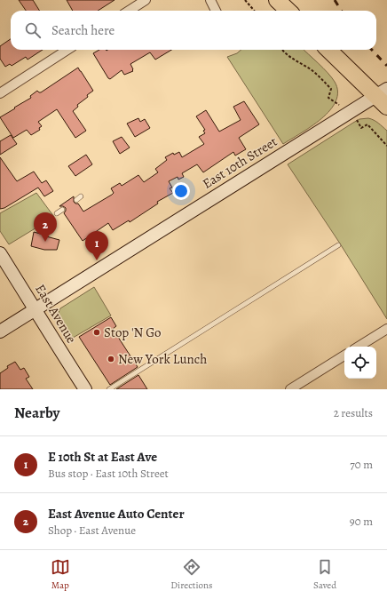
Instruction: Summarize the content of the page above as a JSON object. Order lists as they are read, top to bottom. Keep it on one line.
{"streets":{"street":["East 10th Street","East Avenue"]},"crossings":[["East 10th Street","East Avenue"]],"places":["Stop 'N Go","New York Lunch"],"page":{"search":"Search here","pins":["2","1"],"heading":["Nearby","2 results"],"list":[{"mark":"1","name":"E 10th St at East Ave","note":"Bus stop · East 10th Street","value":"70 m"},{"mark":"2","name":"East Avenue Auto Center","note":"Shop · East Avenue","value":"90 m"}],"nav":["Map","Directions","Saved"]}}
